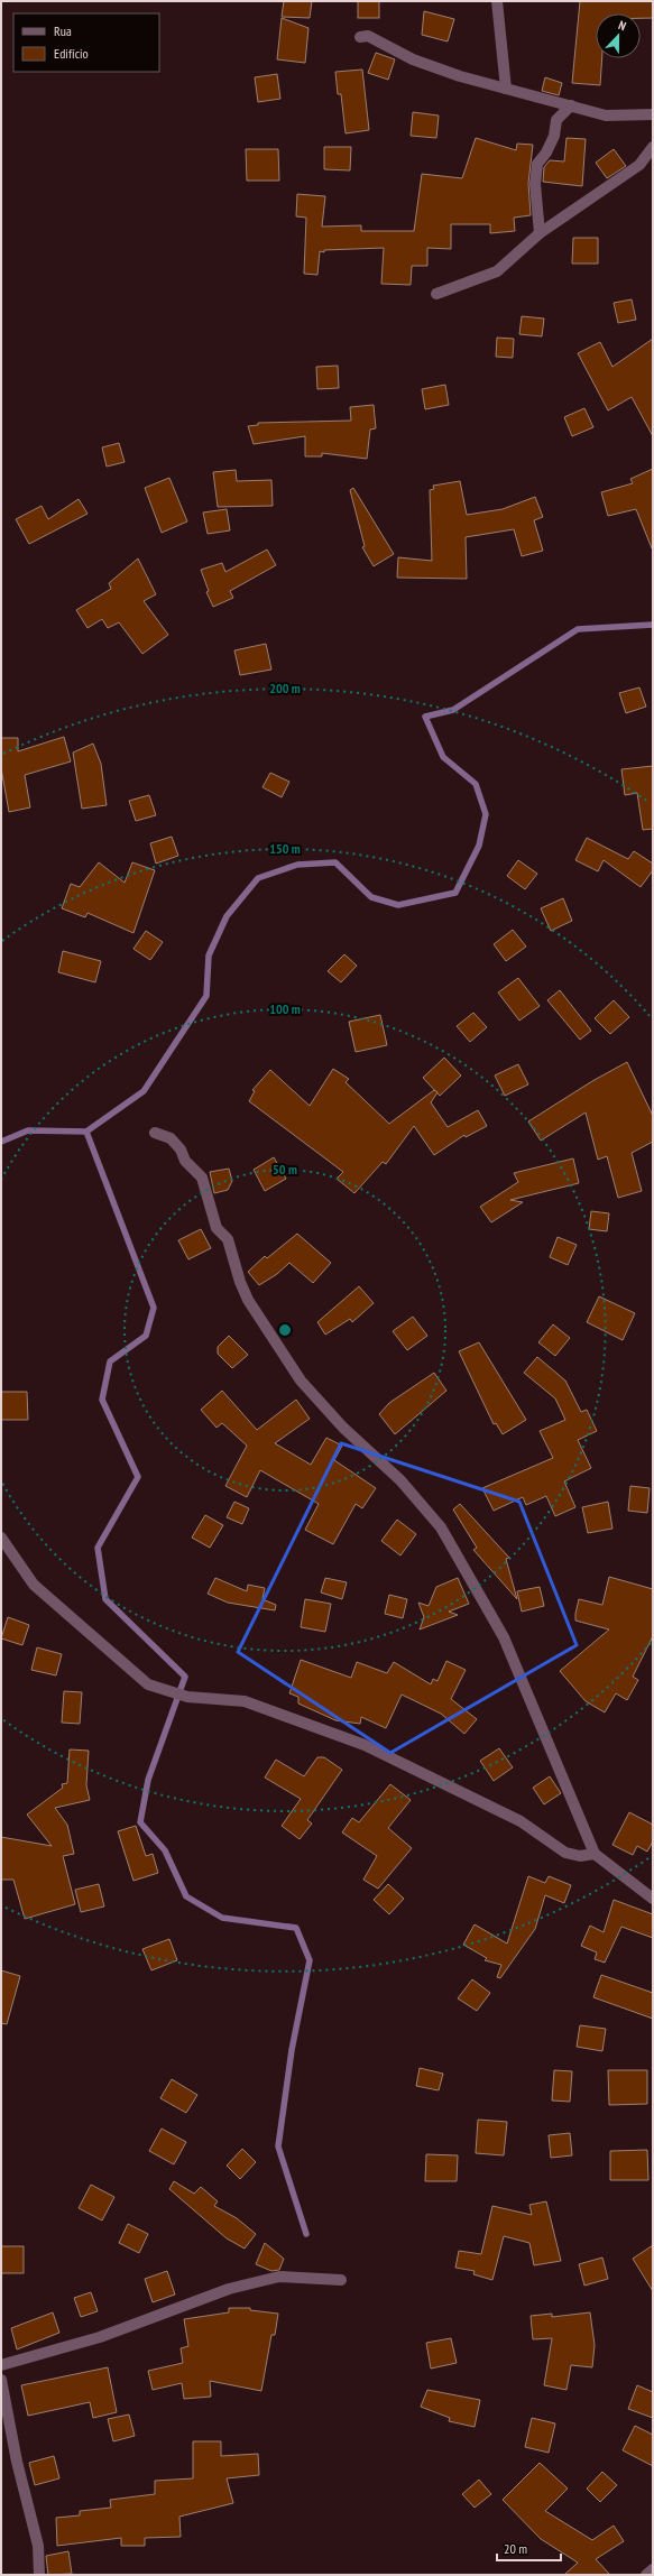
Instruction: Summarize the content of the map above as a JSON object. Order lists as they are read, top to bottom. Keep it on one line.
{"legend":["Rua","Edifício"],"scale_bar":"20 m","north":"top","rings":["200 m","150 m","100 m","50 m"]}
